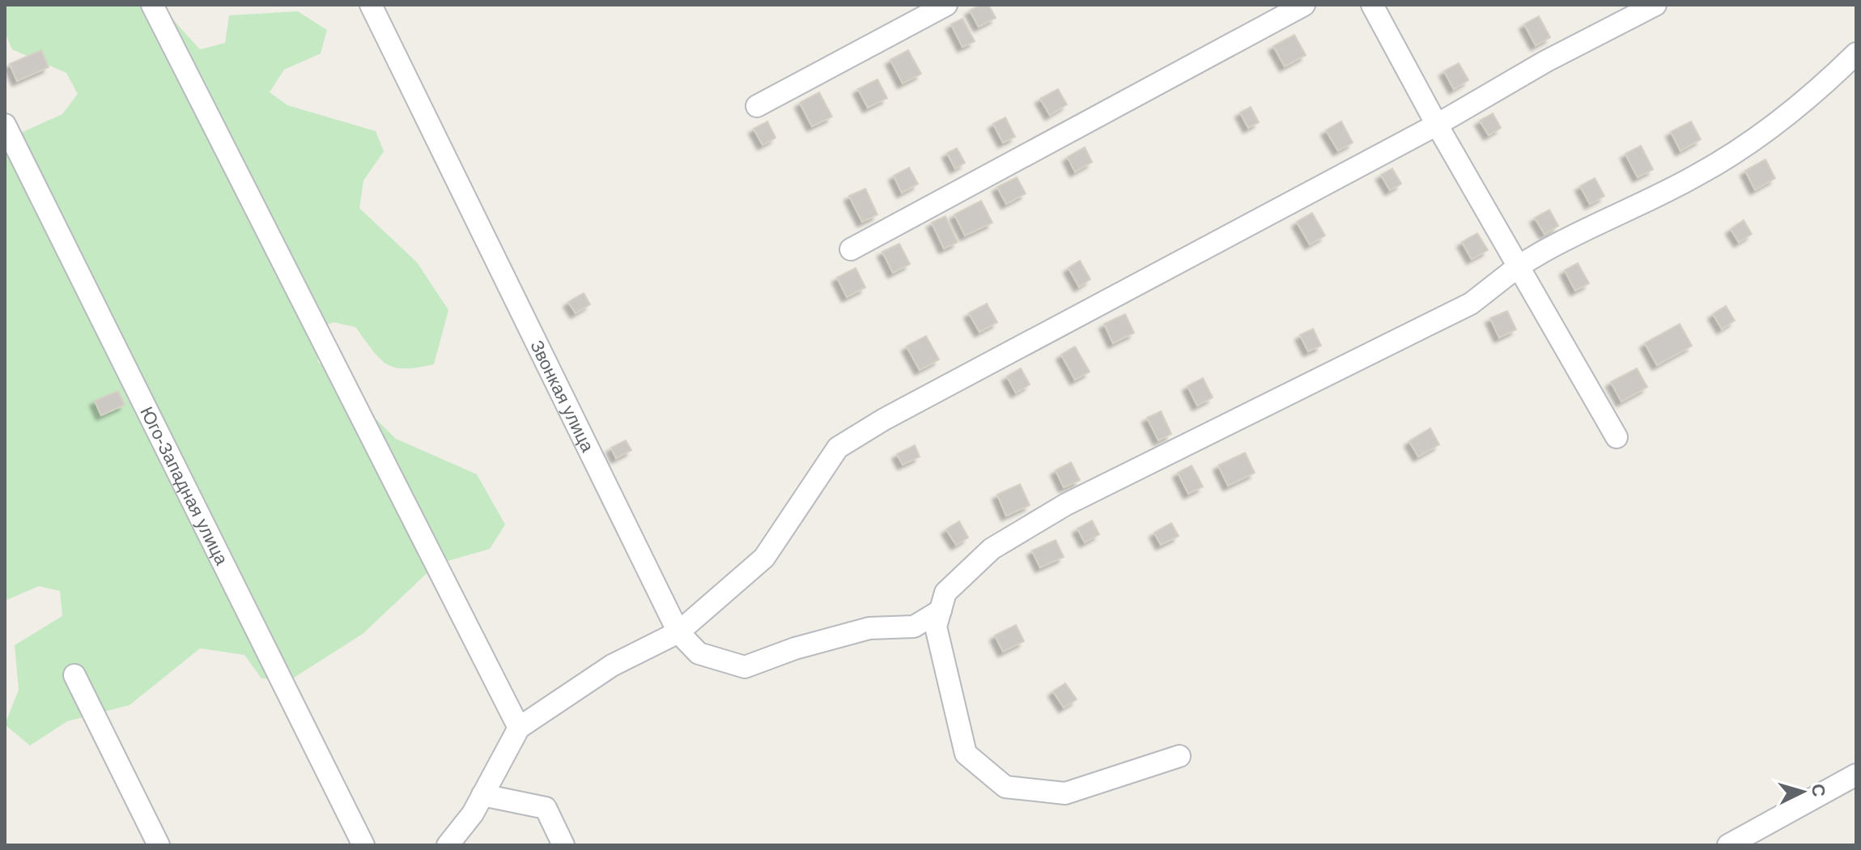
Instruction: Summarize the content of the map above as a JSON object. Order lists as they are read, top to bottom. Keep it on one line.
{"streets":{"street":["Звонкая улица","Юго-Западная улица"]},"north":"right"}
